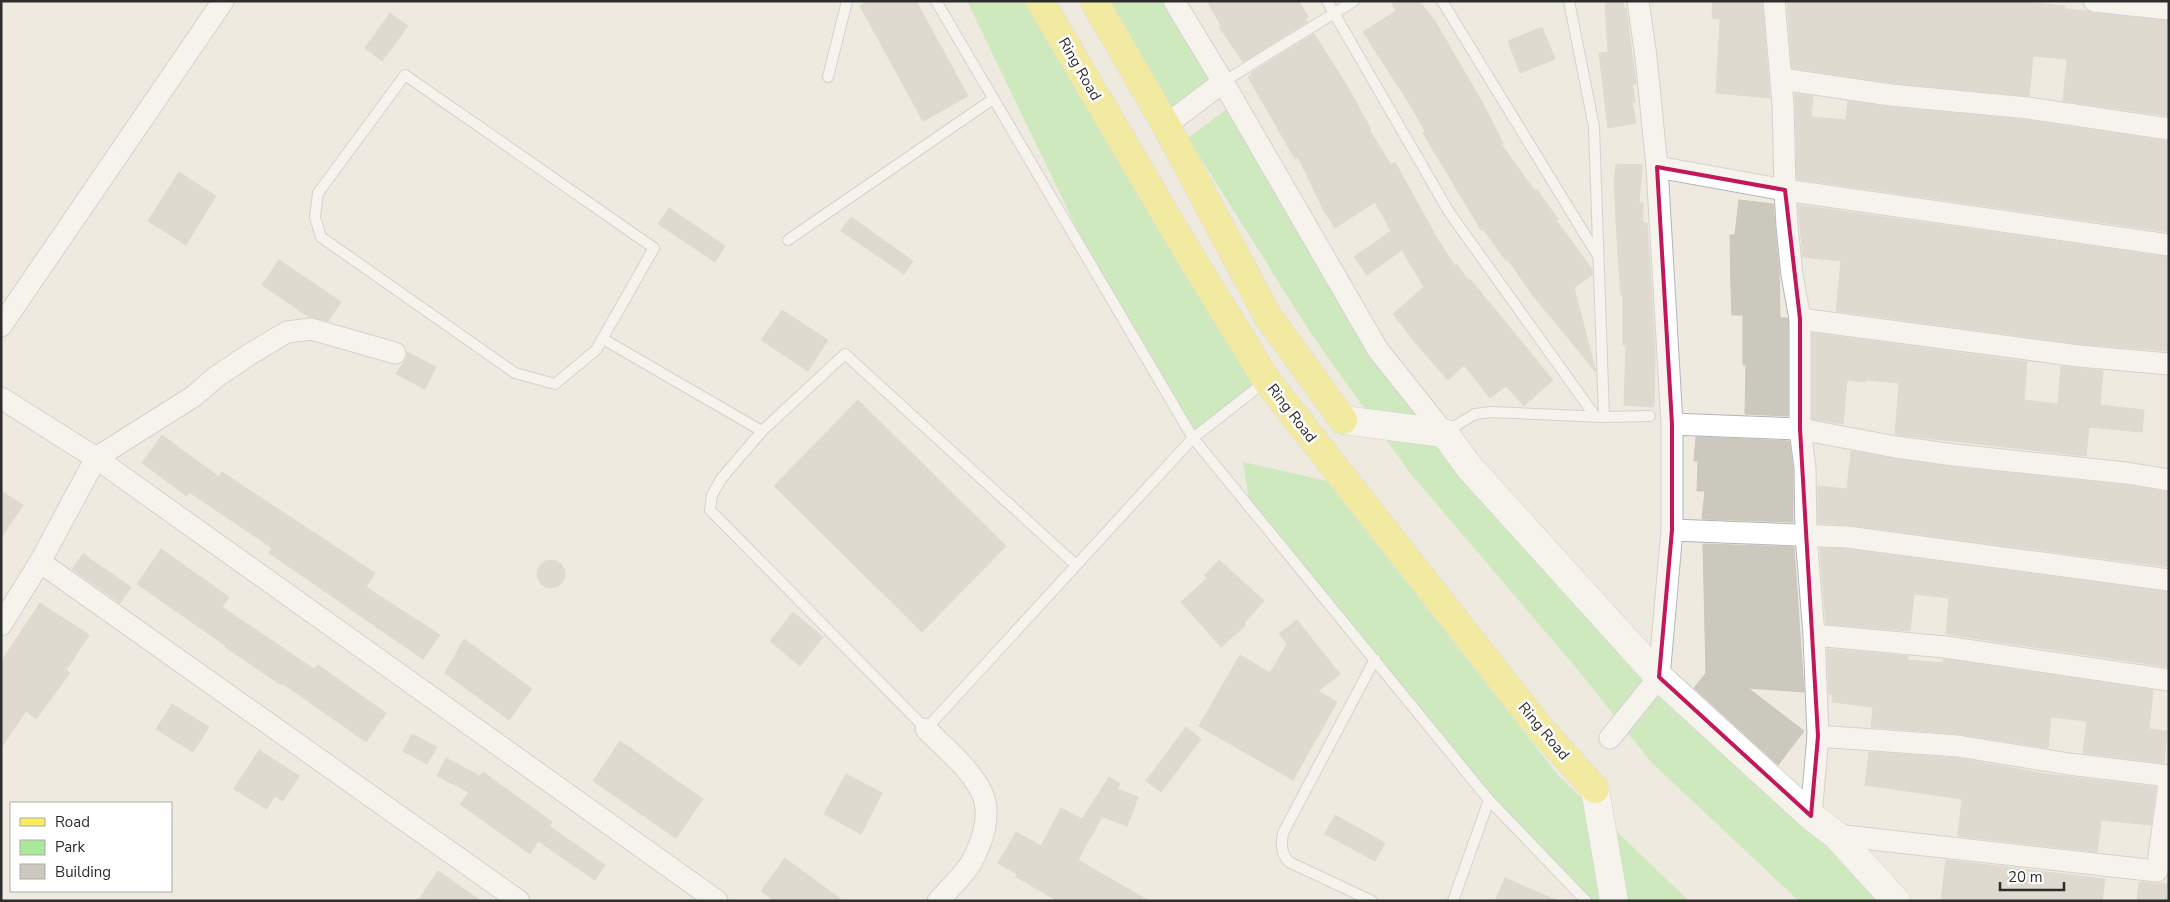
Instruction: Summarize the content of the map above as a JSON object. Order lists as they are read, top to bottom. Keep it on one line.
{"streets":{"main road":["Ring Road"]},"legend":["Road","Park","Building"],"scale_bar":"20 m"}
